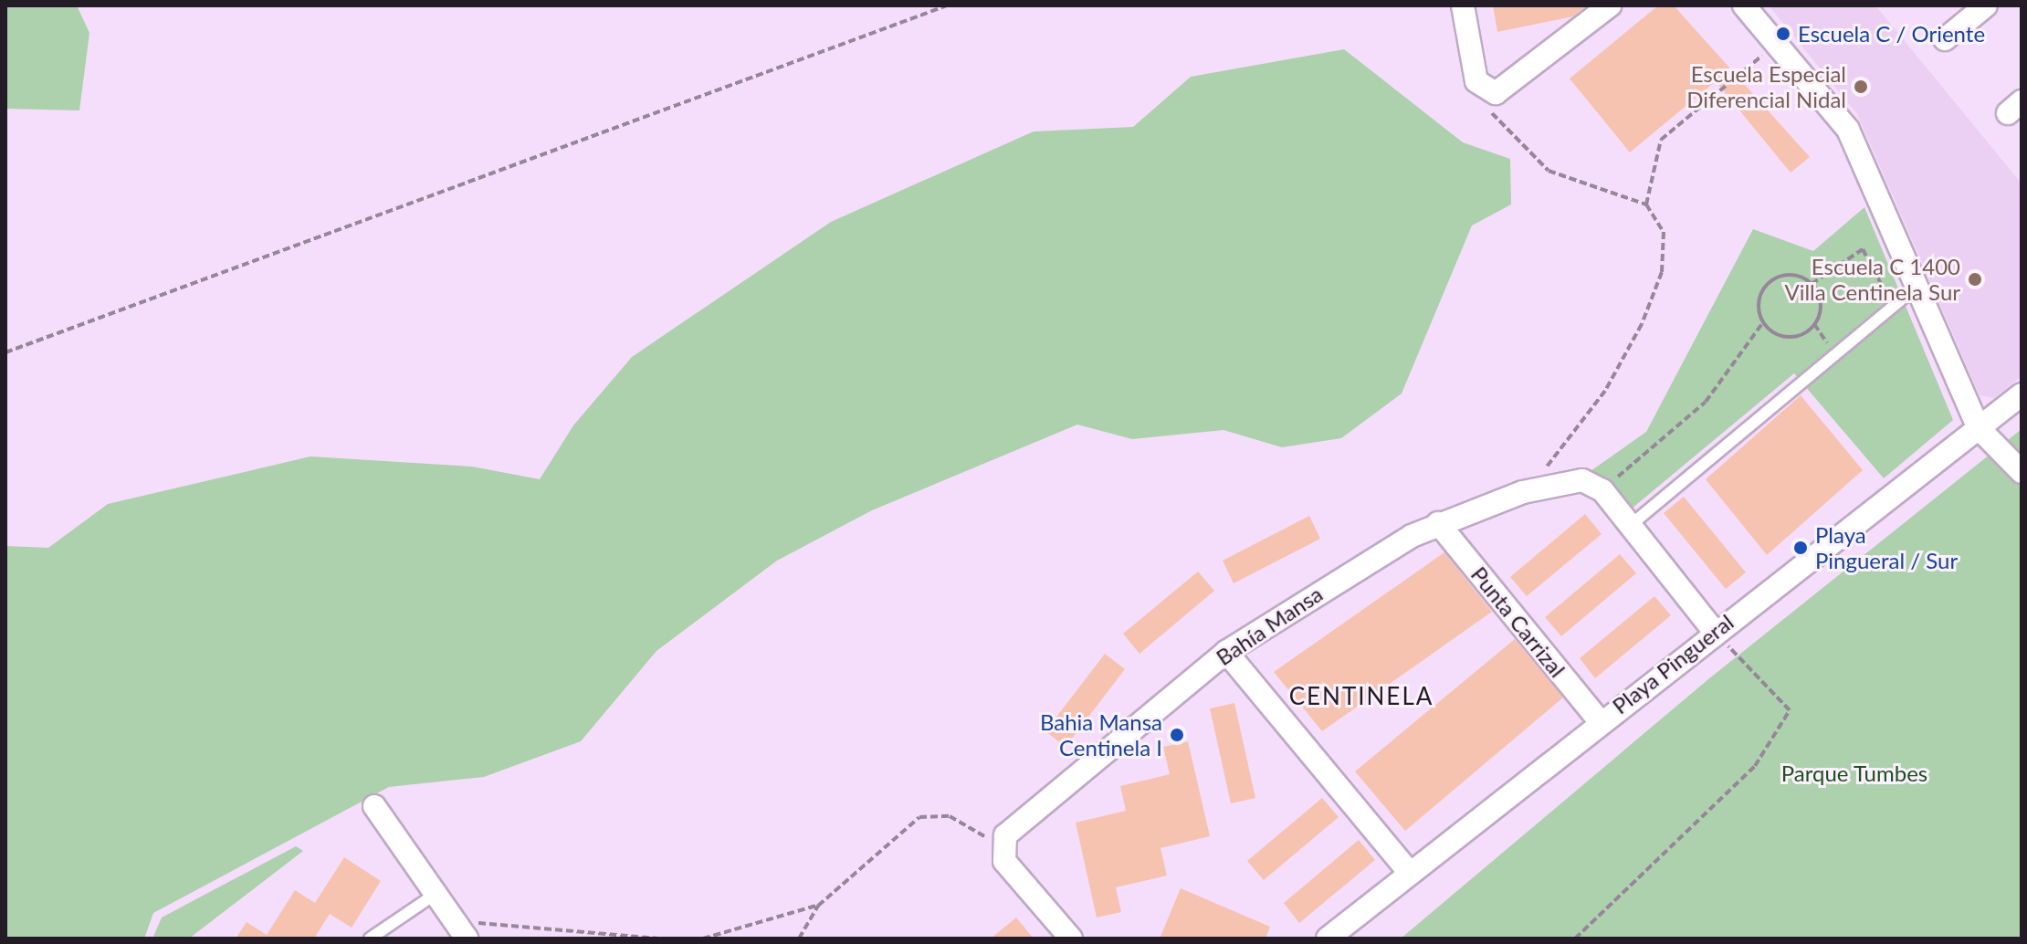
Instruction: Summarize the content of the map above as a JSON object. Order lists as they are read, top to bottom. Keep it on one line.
{"streets":{"street":["Punta Carrizal","Bahía Mansa","Playa Pingueral"]},"crossings":[["Punta Carrizal","Bahía Mansa"],["Punta Carrizal","Playa Pingueral"]],"districts":["CENTINELA"],"parks":["Parque Tumbes"],"places":["Escuela C / Oriente","Escuela Especial Diferencial Nidal","Escuela C 1400 Villa Centinela Sur","Playa Pingueral / Sur","Bahia Mansa Centinela I"]}
